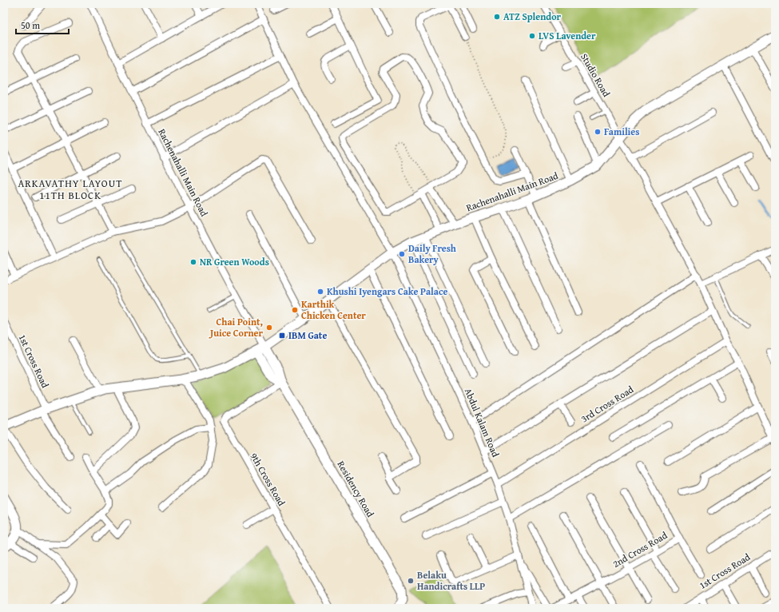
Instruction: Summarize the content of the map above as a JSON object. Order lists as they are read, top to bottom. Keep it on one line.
{"streets":{"street":["Studio Road","Rachenahalli Main Road","1st Cross Road","3rd Cross Road","Abdul Kalam Road","9th Cross Road","Residency Road","2nd Cross Road"]},"crossings":[["Studio Road","Rachenahalli Main Road"],["Studio Road","3rd Cross Road"],["Rachenahalli Main Road","1st Cross Road"],["Rachenahalli Main Road","Abdul Kalam Road"],["Rachenahalli Main Road","Residency Road"],["3rd Cross Road","Abdul Kalam Road"],["9th Cross Road","Residency Road"]],"districts":["ARKAVATHY LAYOUT 11TH BLOCK"],"places":{"other":["ATZ Splendor","LVS Lavender","Families","Daily Fresh Bakery","NR Green Woods","Khushi Iyengars Cake Palace","Karthik Chicken Center","Chai Point, Juice Corner","Belaku Handicrafts LLP"],"transit":["IBM Gate"]},"scale_bar":"50 m"}
